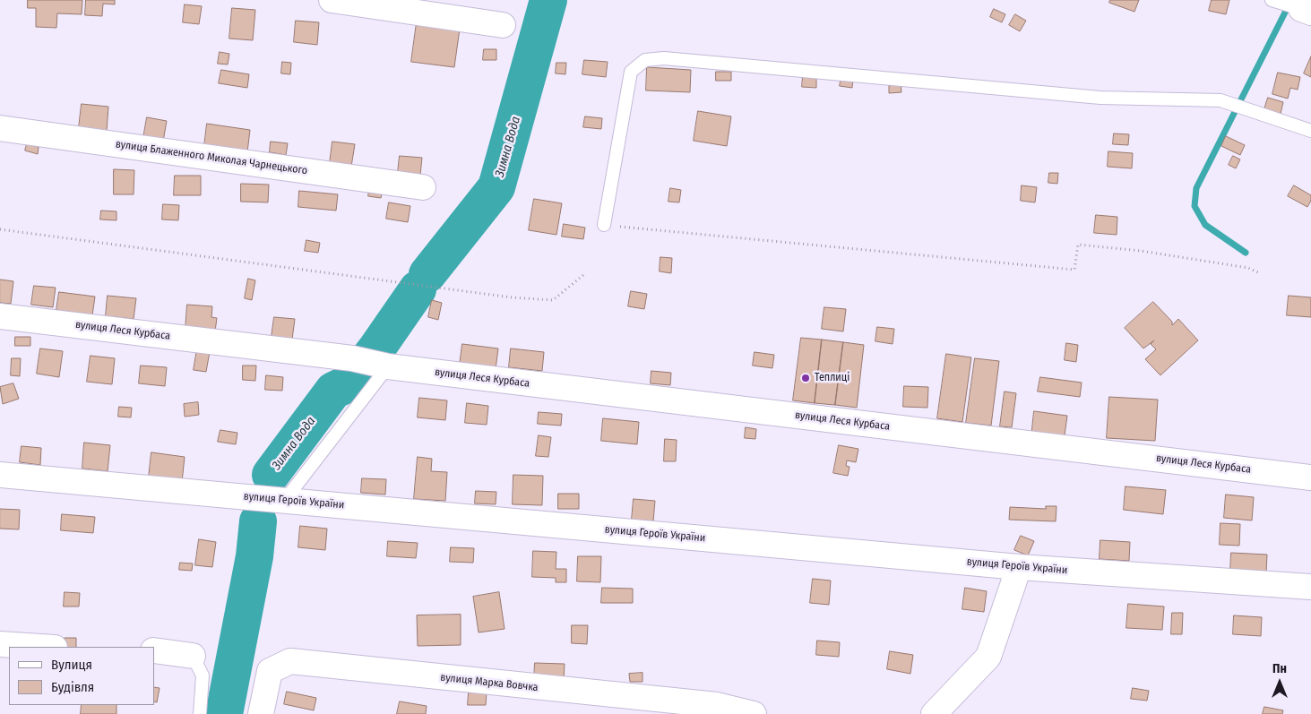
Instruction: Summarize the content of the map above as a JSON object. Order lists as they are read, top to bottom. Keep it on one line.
{"streets":{"street":["вулиця Блаженного Миколая Чарнецького","вулиця Леся Курбаса","вулиця Героїв України","вулиця Марка Вовчка"]},"water":["Зимна Вода"],"places":["Теплиці"],"legend":["Вулиця","Будівля"],"north":"top"}
